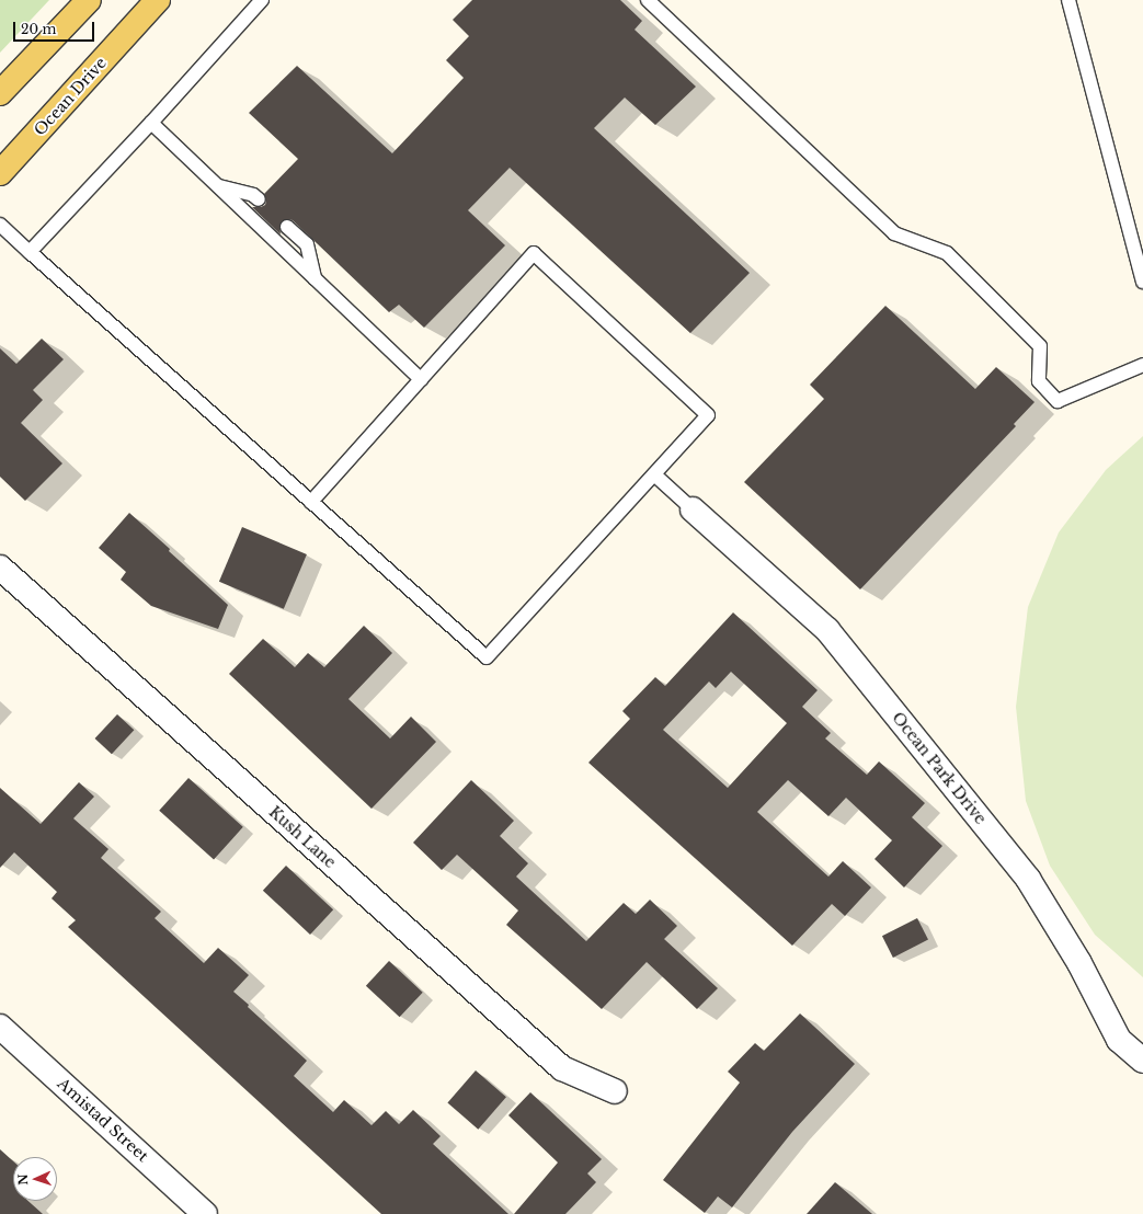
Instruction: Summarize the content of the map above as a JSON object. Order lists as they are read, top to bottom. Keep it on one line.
{"streets":{"main road":["Ocean Drive"],"street":["Ocean Park Drive","Kush Lane","Amistad Street"]},"scale_bar":"20 m","north":"left"}
